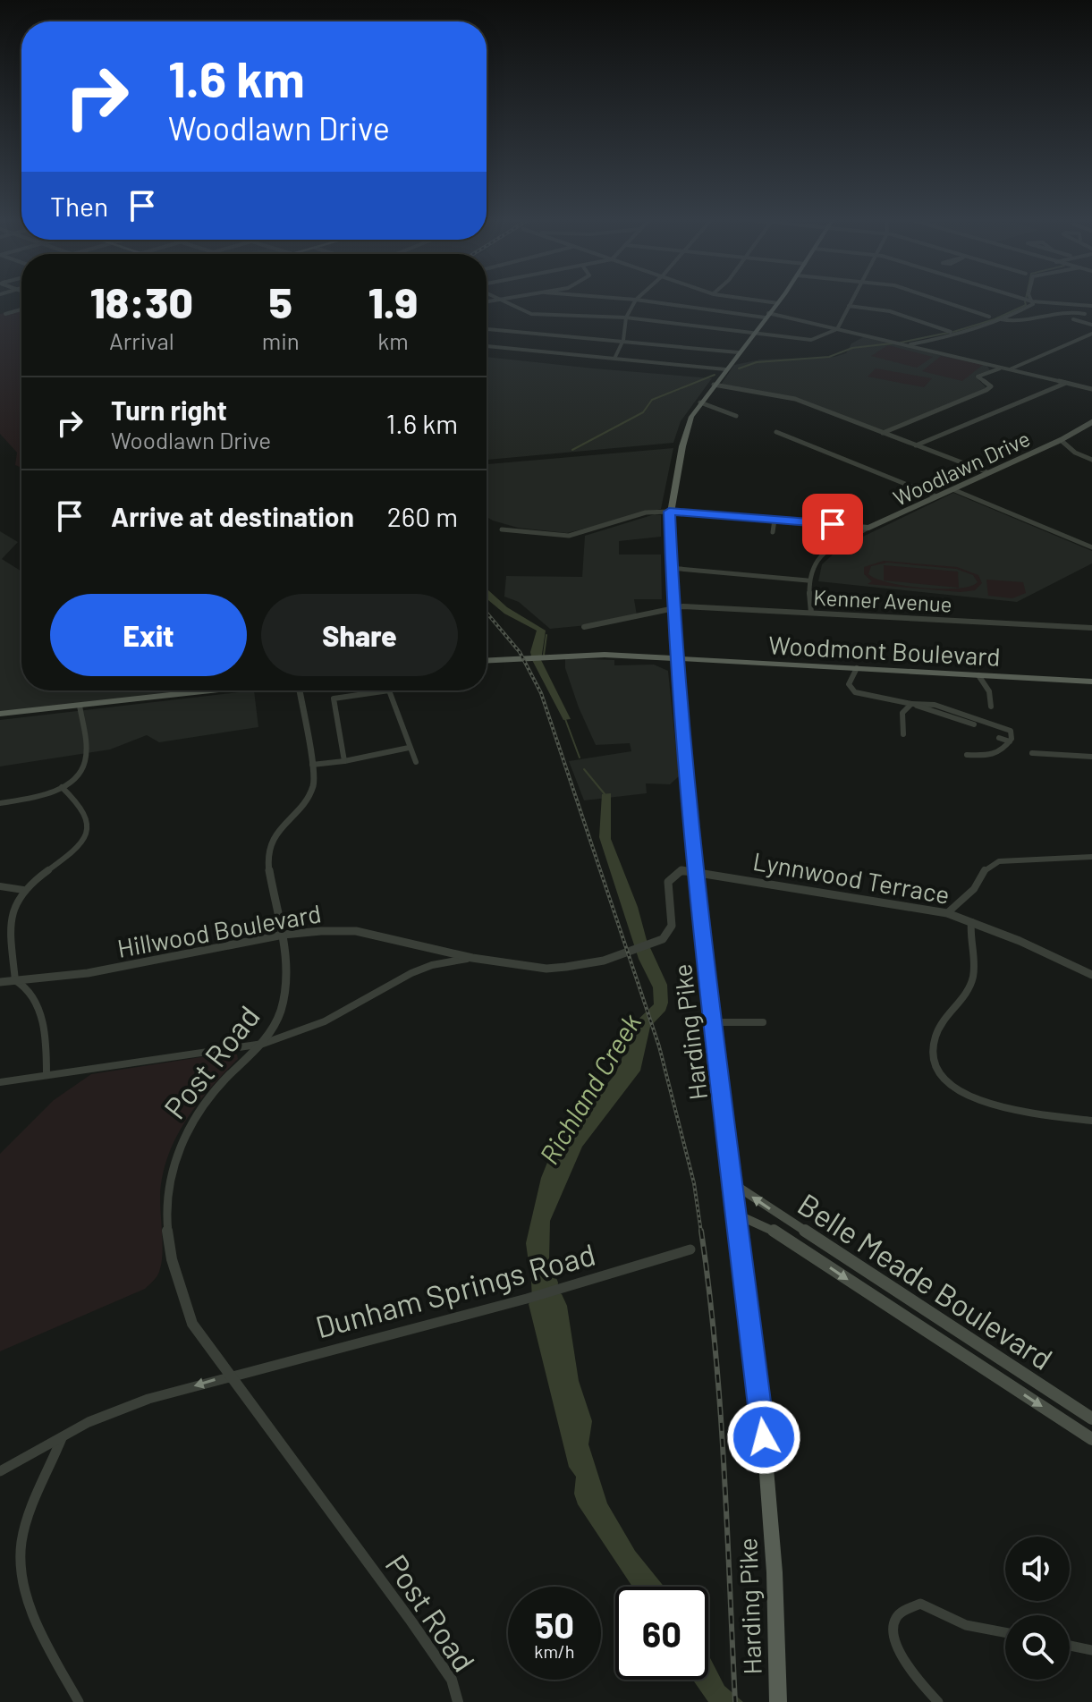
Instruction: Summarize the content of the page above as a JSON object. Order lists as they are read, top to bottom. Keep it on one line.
{"streets":{"main road":["Woodlawn Drive","Woodmont Boulevard","Harding Pike","Belle Meade Boulevard"],"street":["Kenner Avenue","Lynnwood Terrace","Hillwood Boulevard","Post Road","Dunham Springs Road"]},"crossings":[["Woodlawn Drive","Harding Pike"],["Kenner Avenue","Harding Pike"],["Woodmont Boulevard","Harding Pike"],["Lynnwood Terrace","Hillwood Boulevard"],["Lynnwood Terrace","Harding Pike"],["Hillwood Boulevard","Harding Pike"],["Hillwood Boulevard","Post Road"],["Harding Pike","Belle Meade Boulevard"],["Post Road","Dunham Springs Road"]],"water":["Richland Creek"],"page":{"turn":["1.6 km","Woodlawn Drive"],"then":"Then","eta":["18:30","Arrival","5","min","1.9","km"],"list":[{"name":"Turn right","note":"Woodlawn Drive","value":"1.6 km"},{"name":"Arrive at destination","value":"260 m"}],"buttons":["Exit","Share"],"speed":"50 km/h","limit":"60"}}
